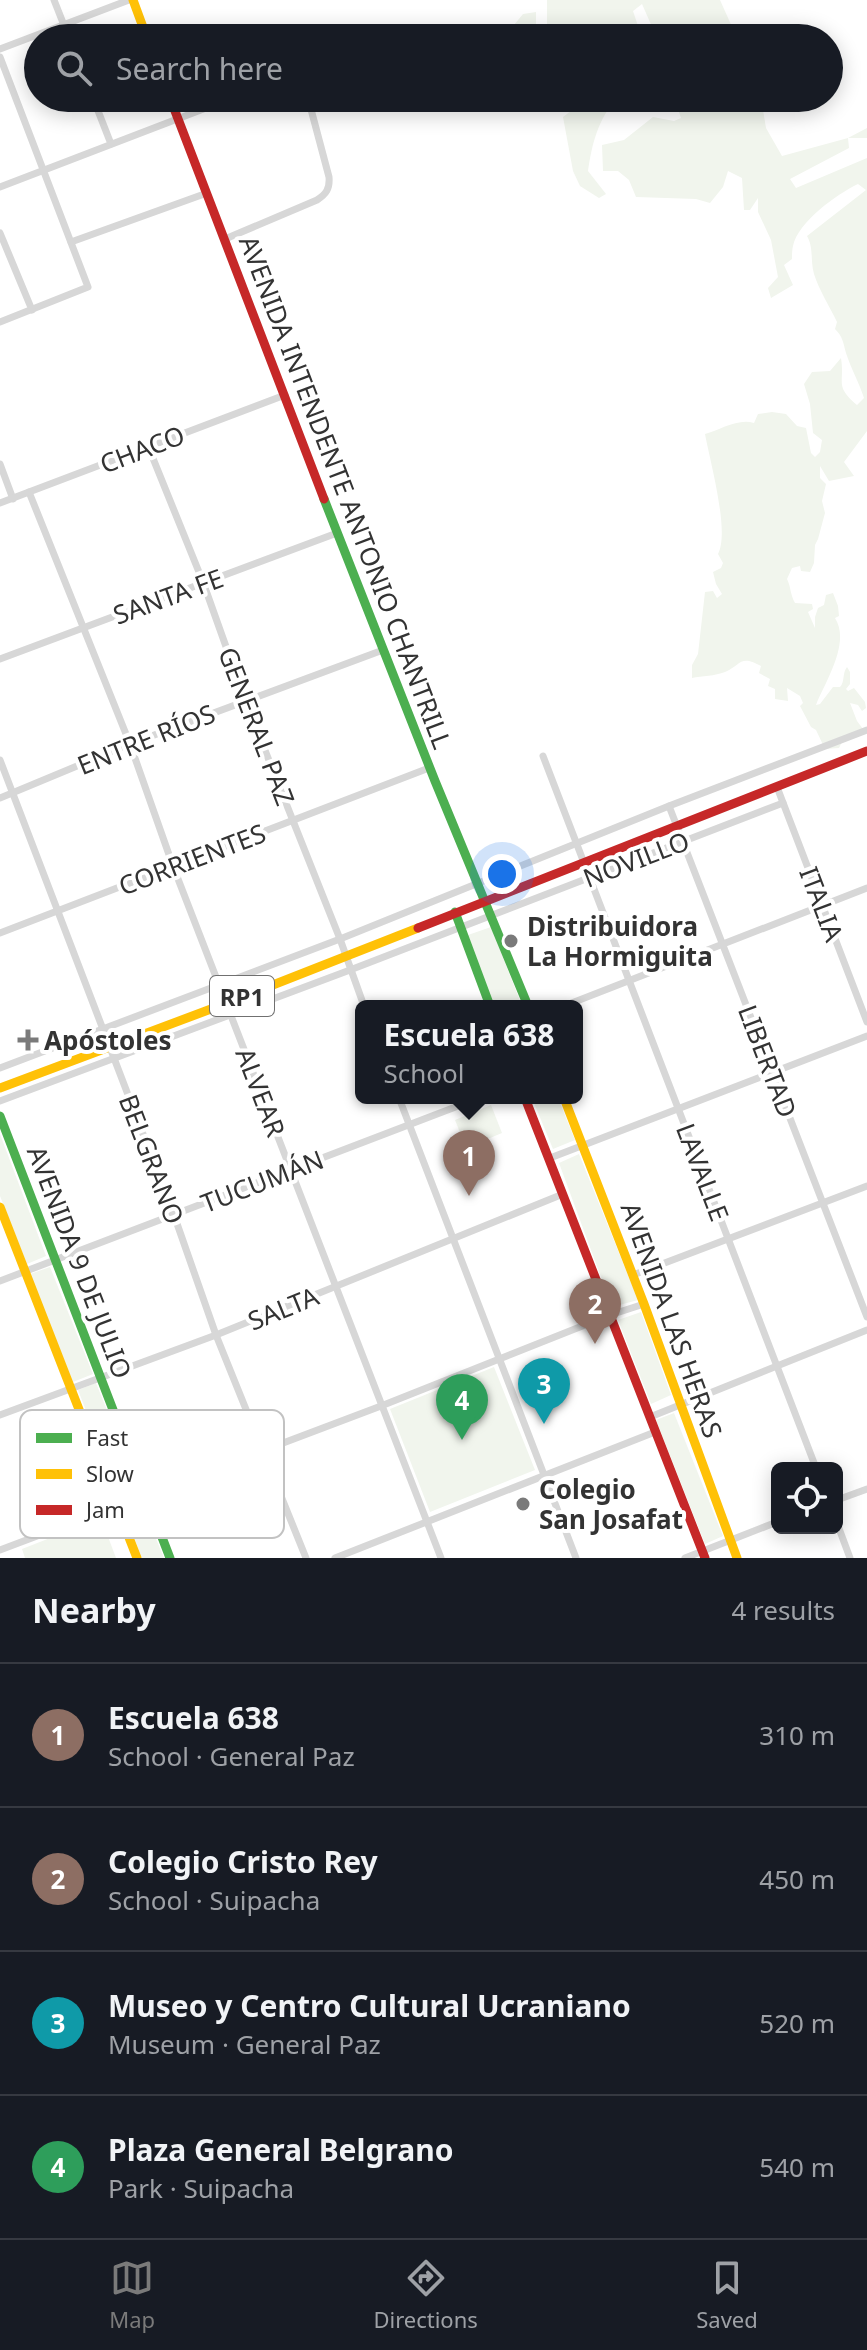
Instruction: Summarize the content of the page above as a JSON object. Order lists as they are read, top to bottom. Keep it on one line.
{"streets":{"main road":["AVENIDA INTENDENTE ANTONIO CHANTRILL","RP1","AVENIDA 9 DE JULIO","AVENIDA LAS HERAS"],"street":["CHACO","SANTA FE","GENERAL PAZ","ENTRE RÍOS","CORRIENTES","NOVILLO","ITALIA","LIBERTAD","ALVEAR","BELGRANO","LAVALLE","TUCUMÁN","SALTA"]},"crossings":[["CHACO","AVENIDA INTENDENTE ANTONIO CHANTRILL"],["CHACO","GENERAL PAZ"],["CHACO","ALVEAR"],["AVENIDA INTENDENTE ANTONIO CHANTRILL","SANTA FE"],["AVENIDA INTENDENTE ANTONIO CHANTRILL","ENTRE RÍOS"],["AVENIDA INTENDENTE ANTONIO CHANTRILL","CORRIENTES"],["AVENIDA INTENDENTE ANTONIO CHANTRILL","NOVILLO"],["AVENIDA INTENDENTE ANTONIO CHANTRILL","RP1"],["SANTA FE","GENERAL PAZ"],["SANTA FE","ALVEAR"],["GENERAL PAZ","ENTRE RÍOS"],["GENERAL PAZ","CORRIENTES"],["GENERAL PAZ","NOVILLO"],["GENERAL PAZ","RP1"],["ENTRE RÍOS","ALVEAR"],["ENTRE RÍOS","BELGRANO"],["CORRIENTES","ALVEAR"],["CORRIENTES","BELGRANO"],["NOVILLO","ITALIA"],["NOVILLO","LIBERTAD"],["NOVILLO","ALVEAR"],["NOVILLO","BELGRANO"],["NOVILLO","LAVALLE"],["ITALIA","RP1"],["RP1","LIBERTAD"],["RP1","ALVEAR"],["RP1","BELGRANO"],["RP1","LAVALLE"],["ALVEAR","TUCUMÁN"],["ALVEAR","SALTA"],["BELGRANO","TUCUMÁN"],["BELGRANO","SALTA"],["TUCUMÁN","AVENIDA 9 DE JULIO"],["AVENIDA 9 DE JULIO","SALTA"],["SALTA","AVENIDA LAS HERAS"]],"places":{"other":["Distribuidora La Hormiguita","Colegio San Josafat"],"health":["Apóstoles"]},"legend":["Fast","Slow","Jam"],"page":{"search":"Search here","popup":["Escuela 638","School"],"pins":["1","2","3","4"],"heading":["Nearby","4 results"],"list":[{"mark":"1","name":"Escuela 638","note":"School · General Paz","value":"310 m"},{"mark":"2","name":"Colegio Cristo Rey","note":"School · Suipacha","value":"450 m"},{"mark":"3","name":"Museo y Centro Cultural Ucraniano","note":"Museum · General Paz","value":"520 m"},{"mark":"4","name":"Plaza General Belgrano","note":"Park · Suipacha","value":"540 m"}],"nav":["Map","Directions","Saved"]}}
